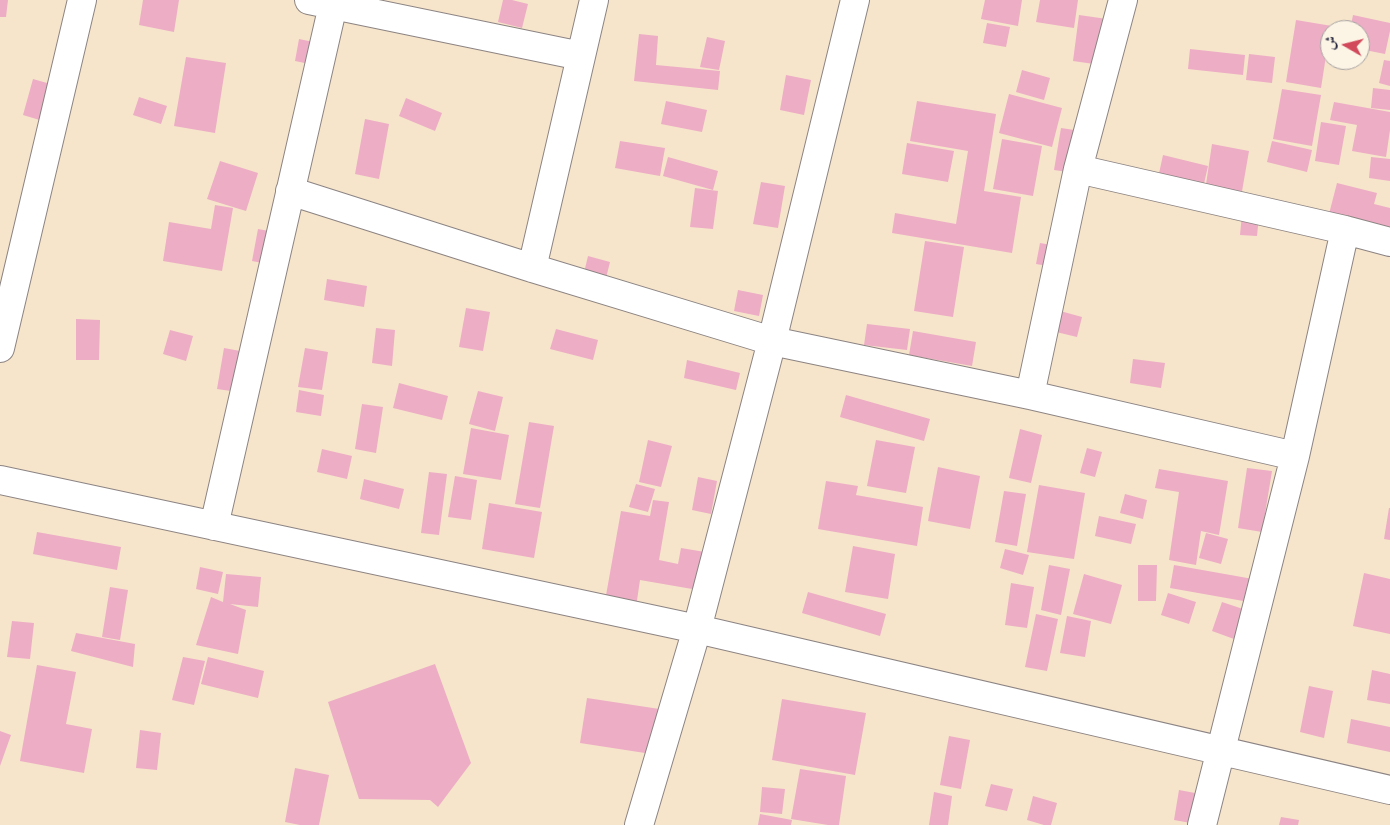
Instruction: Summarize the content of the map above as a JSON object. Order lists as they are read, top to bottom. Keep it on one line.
{"north":"left"}
